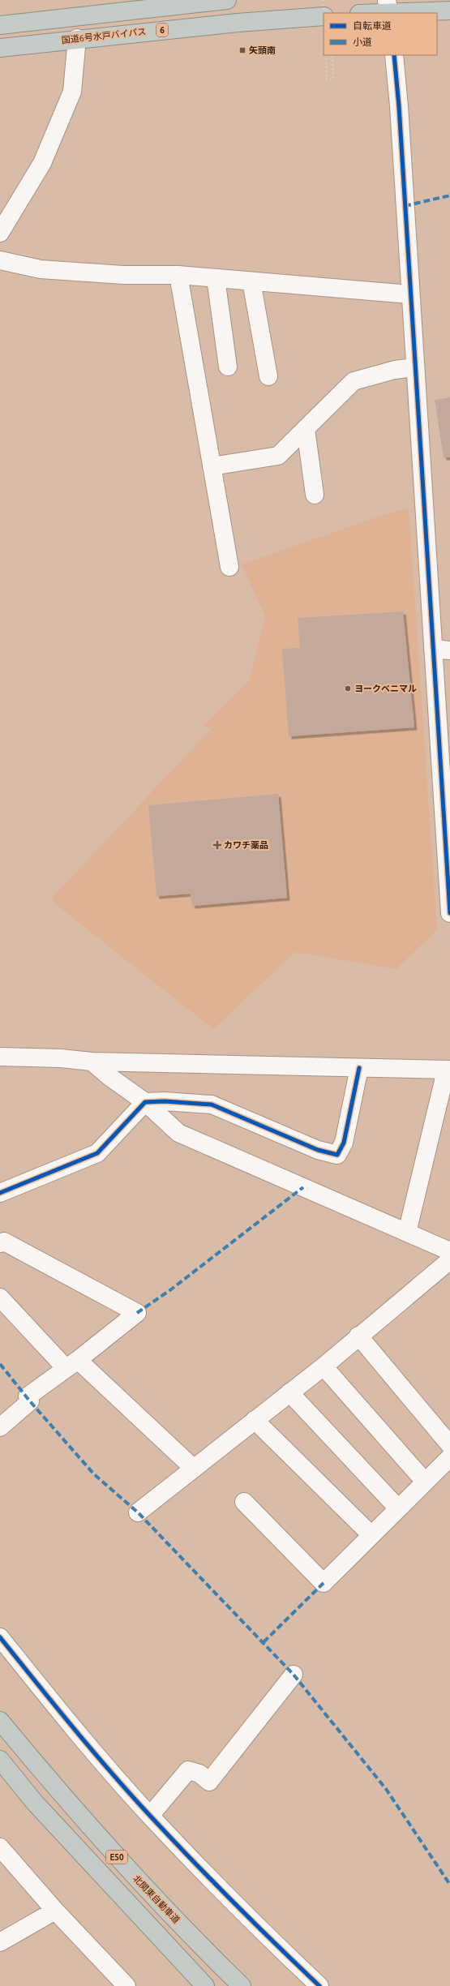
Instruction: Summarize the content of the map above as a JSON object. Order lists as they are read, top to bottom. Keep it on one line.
{"streets":{"highway":["6","国道6号水戸バイパス","E50","北関東自動車道"]},"places":{"transit":["矢頭南"],"other":["ヨークベニマル"],"health":["カワチ薬品"]},"legend":["自転車道","小道"]}
